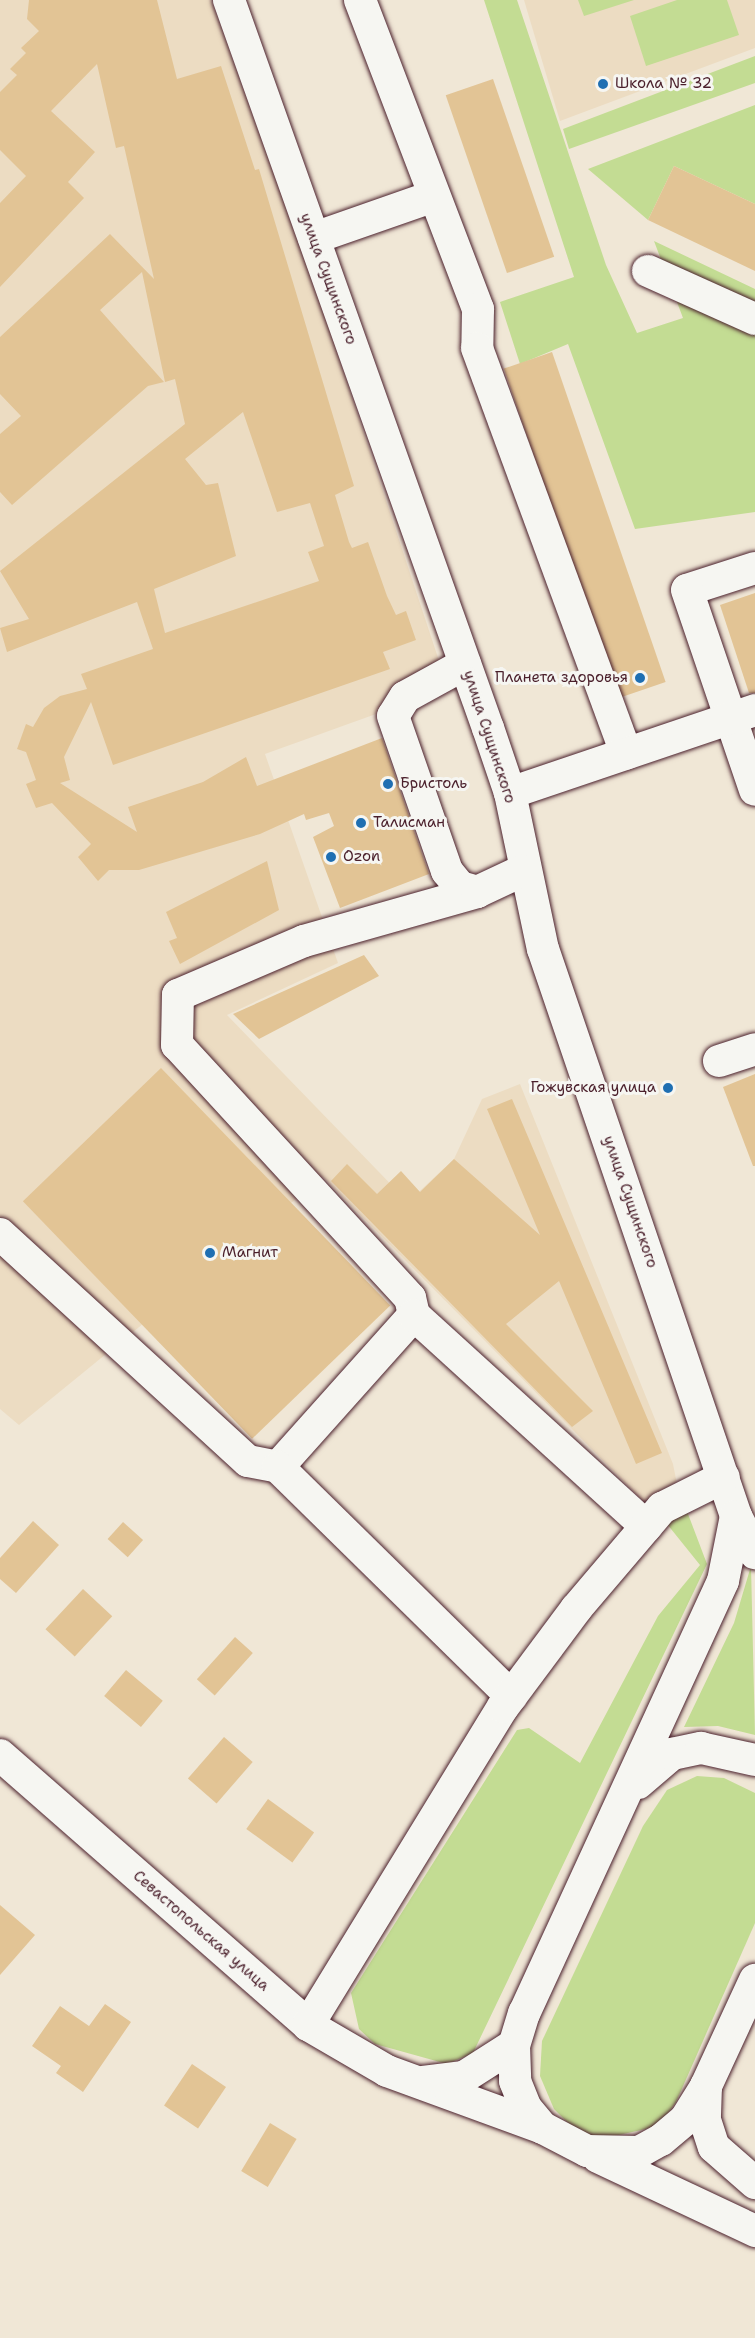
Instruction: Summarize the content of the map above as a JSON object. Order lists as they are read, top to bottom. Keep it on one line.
{"streets":{"street":["улица Сущинского","Севастопольская улица"]},"places":["Школа № 32","Планета здоровья","Бристоль","Талисман","Ozon","Гожувская улица","Магнит"]}
